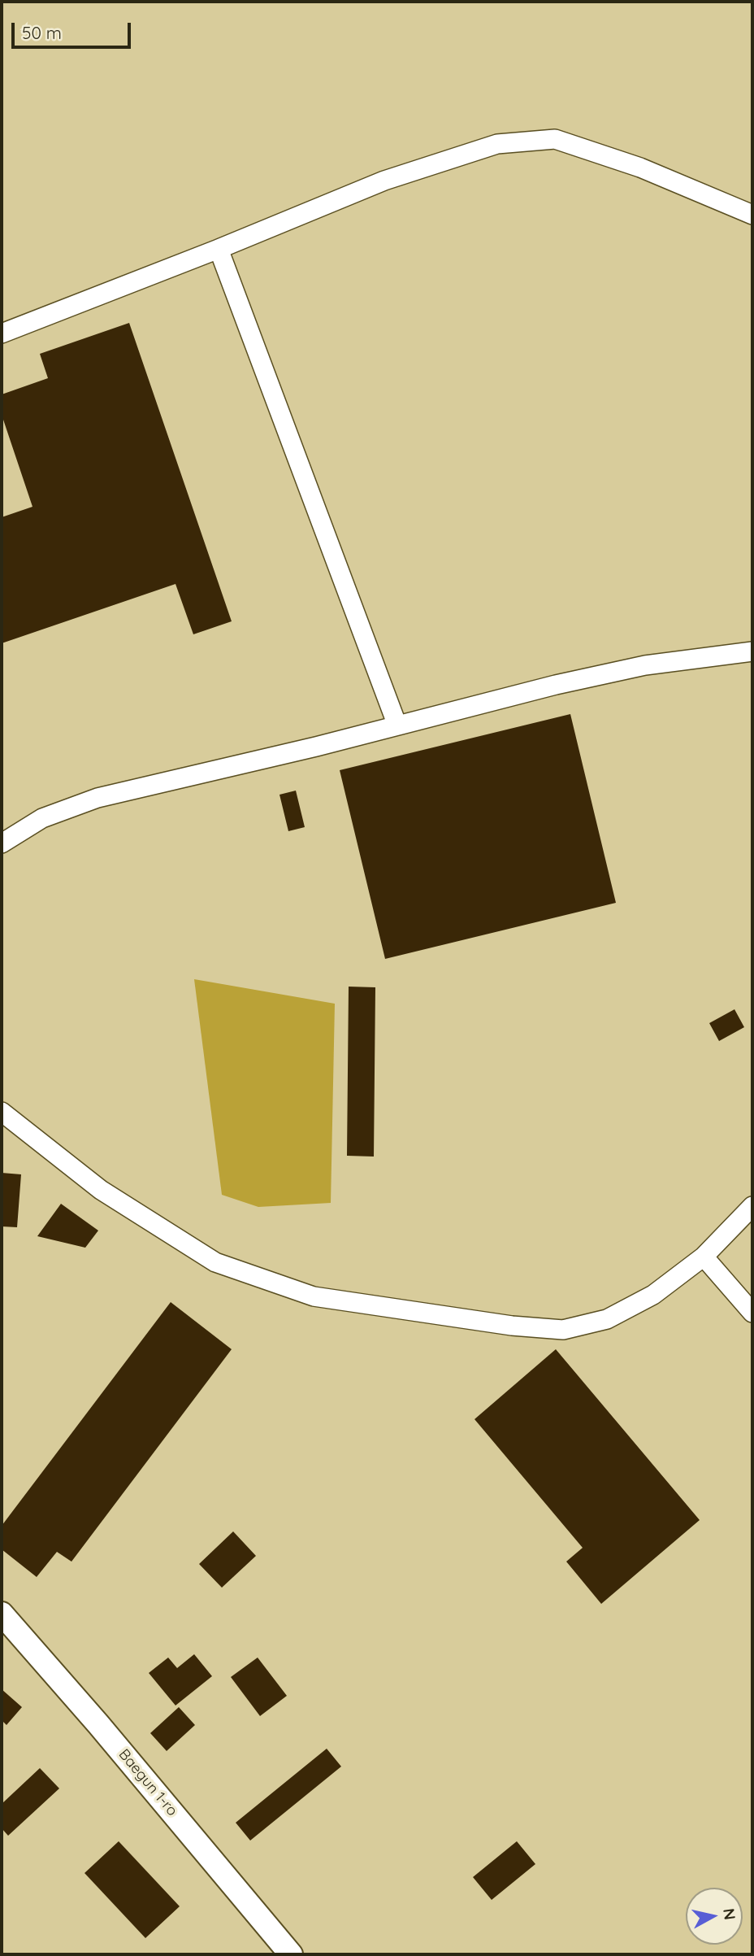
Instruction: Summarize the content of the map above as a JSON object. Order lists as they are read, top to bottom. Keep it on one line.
{"streets":{"main road":["Baegun 1-ro"]},"scale_bar":"50 m","north":"right"}
